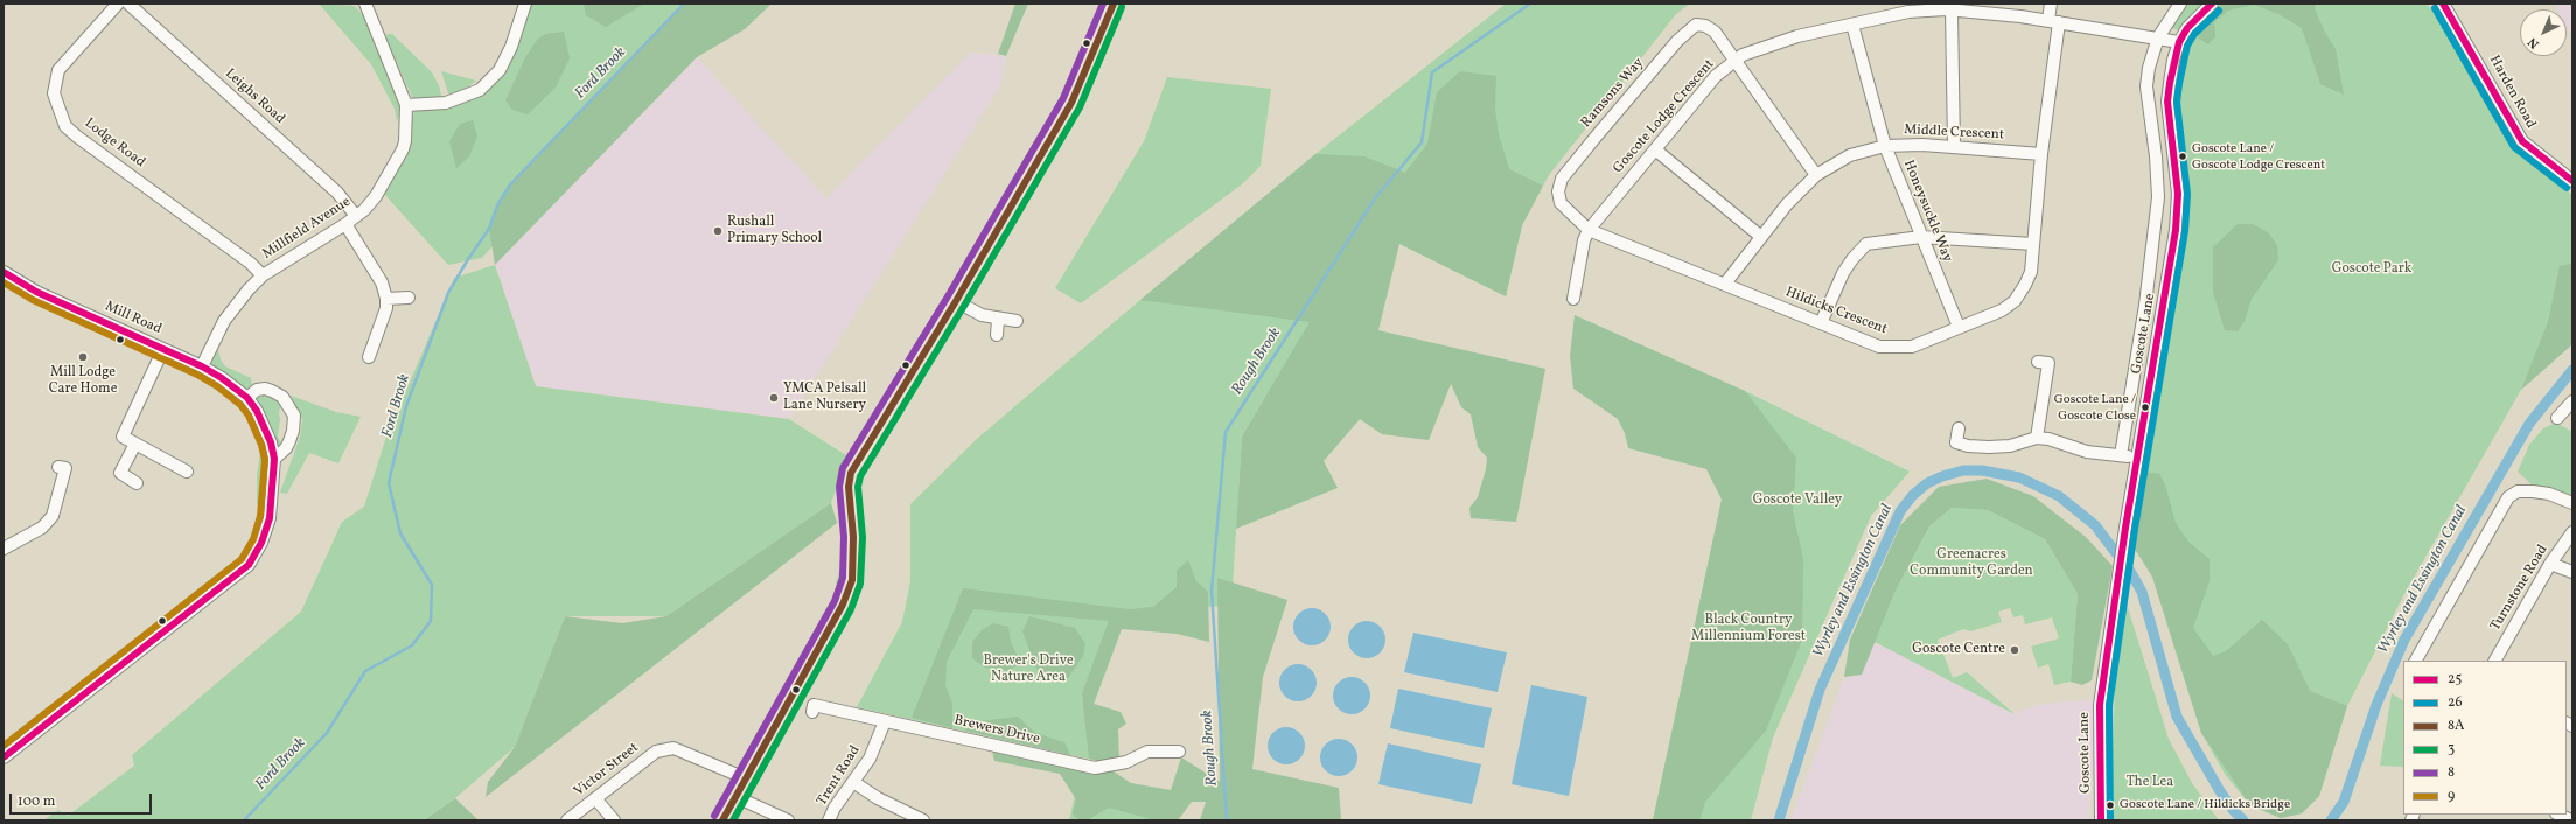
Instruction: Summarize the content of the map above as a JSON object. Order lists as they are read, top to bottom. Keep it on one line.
{"streets":{"street":["Harden Road","Ramsons Way","Leighs Road","Goscote Lodge Crescent","Middle Crescent","Lodge Road","Honeysuckle Way","Millfield Avenue","Hildicks Crescent","Mill Road","Goscote Lane","Turnstone Road","Brewers Drive","Victor Street","Trent Road"]},"crossings":[["Ramsons Way","Goscote Lodge Crescent"],["Ramsons Way","Hildicks Crescent"],["Leighs Road","Millfield Avenue"],["Goscote Lodge Crescent","Honeysuckle Way"],["Goscote Lodge Crescent","Hildicks Crescent"],["Goscote Lodge Crescent","Goscote Lane"],["Middle Crescent","Honeysuckle Way"],["Middle Crescent","Hildicks Crescent"],["Lodge Road","Millfield Avenue"],["Honeysuckle Way","Hildicks Crescent"],["Millfield Avenue","Mill Road"],["Brewers Drive","Trent Road"]],"water":["Ford Brook","Rough Brook","Wyrley and Essington Canal"],"parks":["Goscote Park","Goscote Valley","Greenacres Community Garden","Black Country Millennium Forest","Brewer's Drive Nature Area","The Lea"],"places":["Goscote Lane / Goscote Lodge Crescent","Rushall Primary School","Mill Lodge Care Home","YMCA Pelsall Lane Nursery","Goscote Lane / Goscote Close","Goscote Centre","Goscote Lane / Hildicks Bridge"],"lines":["transit line 25","transit line 8A","transit line 8","transit line 3","transit line 26","transit line 9"],"legend":["25","26","8A","3","8","9"],"scale_bar":"100 m","north":"bottom left"}
